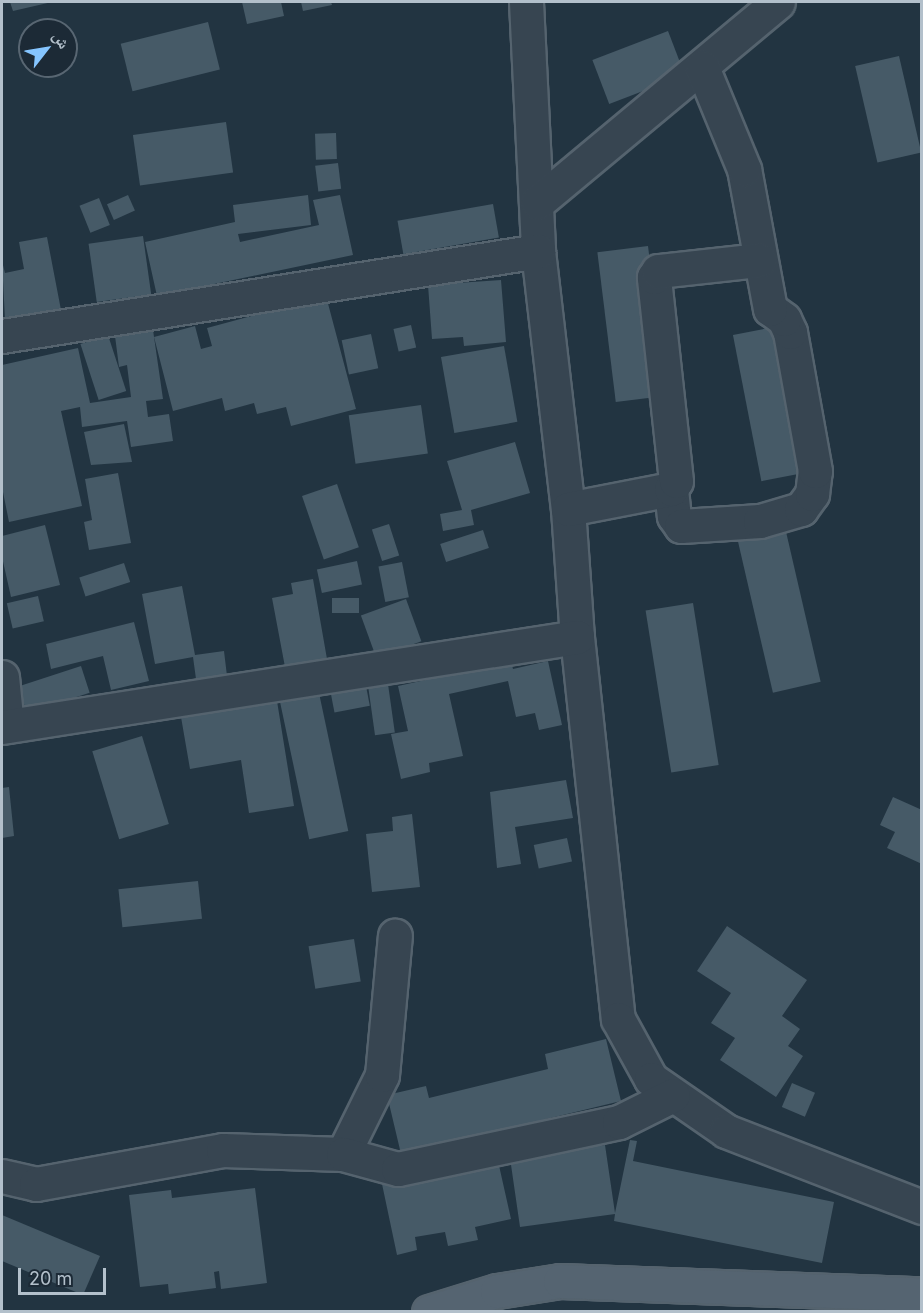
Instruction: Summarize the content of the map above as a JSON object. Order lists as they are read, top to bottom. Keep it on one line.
{"scale_bar":"20 m","north":"top right"}
